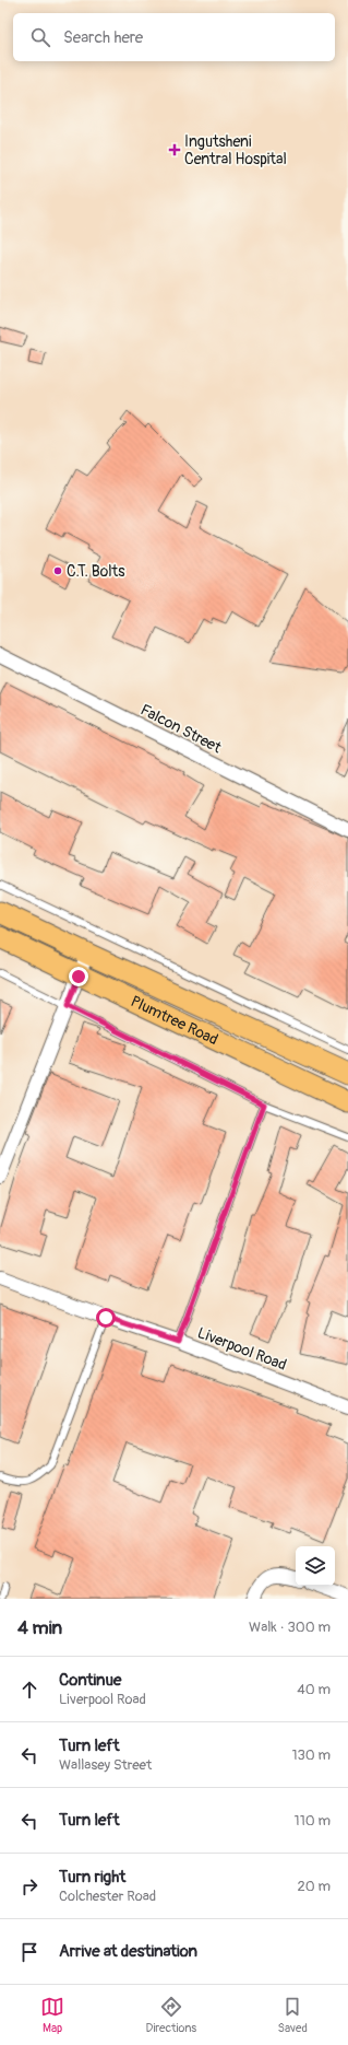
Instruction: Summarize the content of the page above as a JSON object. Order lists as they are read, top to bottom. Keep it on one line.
{"streets":{"highway":["Plumtree Road"],"street":["Falcon Street","Liverpool Road"]},"places":{"health":["Ingutsheni Central Hospital"],"other":["C.T. Bolts"]},"page":{"search":"Search here","heading":["4 min","Walk · 300 m"],"list":[["Continue","Liverpool Road","40 m"],["Turn left","Wallasey Street","130 m"],["Turn left","110 m"],["Turn right","Colchester Road","20 m"],"Arrive at destination"],"nav":["Map","Directions","Saved"]}}
